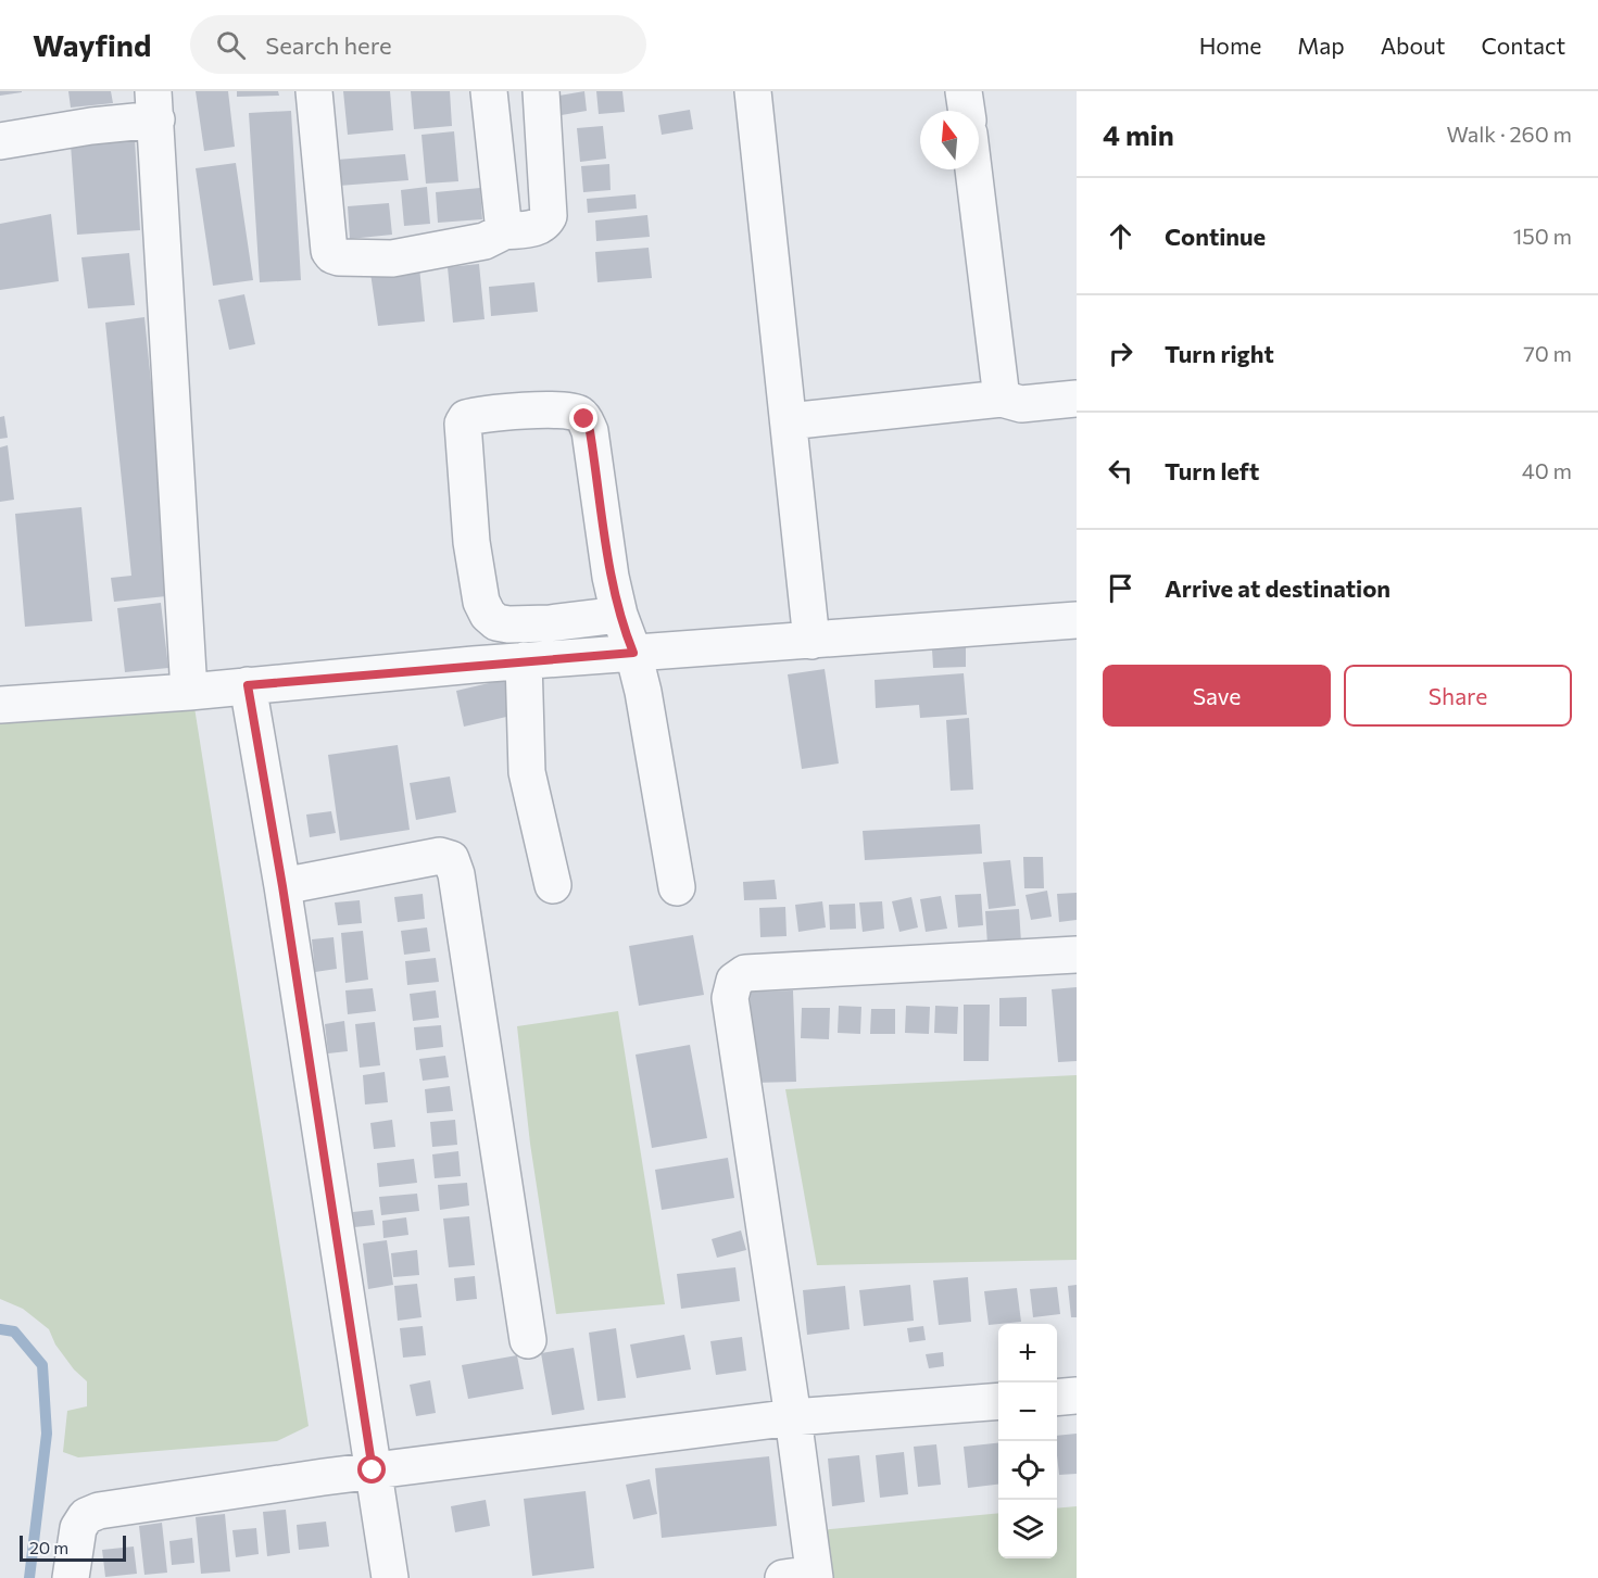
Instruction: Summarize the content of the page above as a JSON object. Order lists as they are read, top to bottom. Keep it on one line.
{"scale_bar":"20 m","north":"top","page":{"header":"Wayfind","search":"Search here","nav":["Home","Map","About","Contact"],"heading":["4 min","Walk · 260 m"],"list":[["Continue","150 m"],["Turn right","70 m"],["Turn left","40 m"],"Arrive at destination"],"buttons":["Save","Share"],"map_buttons":["+","−"],"scale":"20 m"}}
